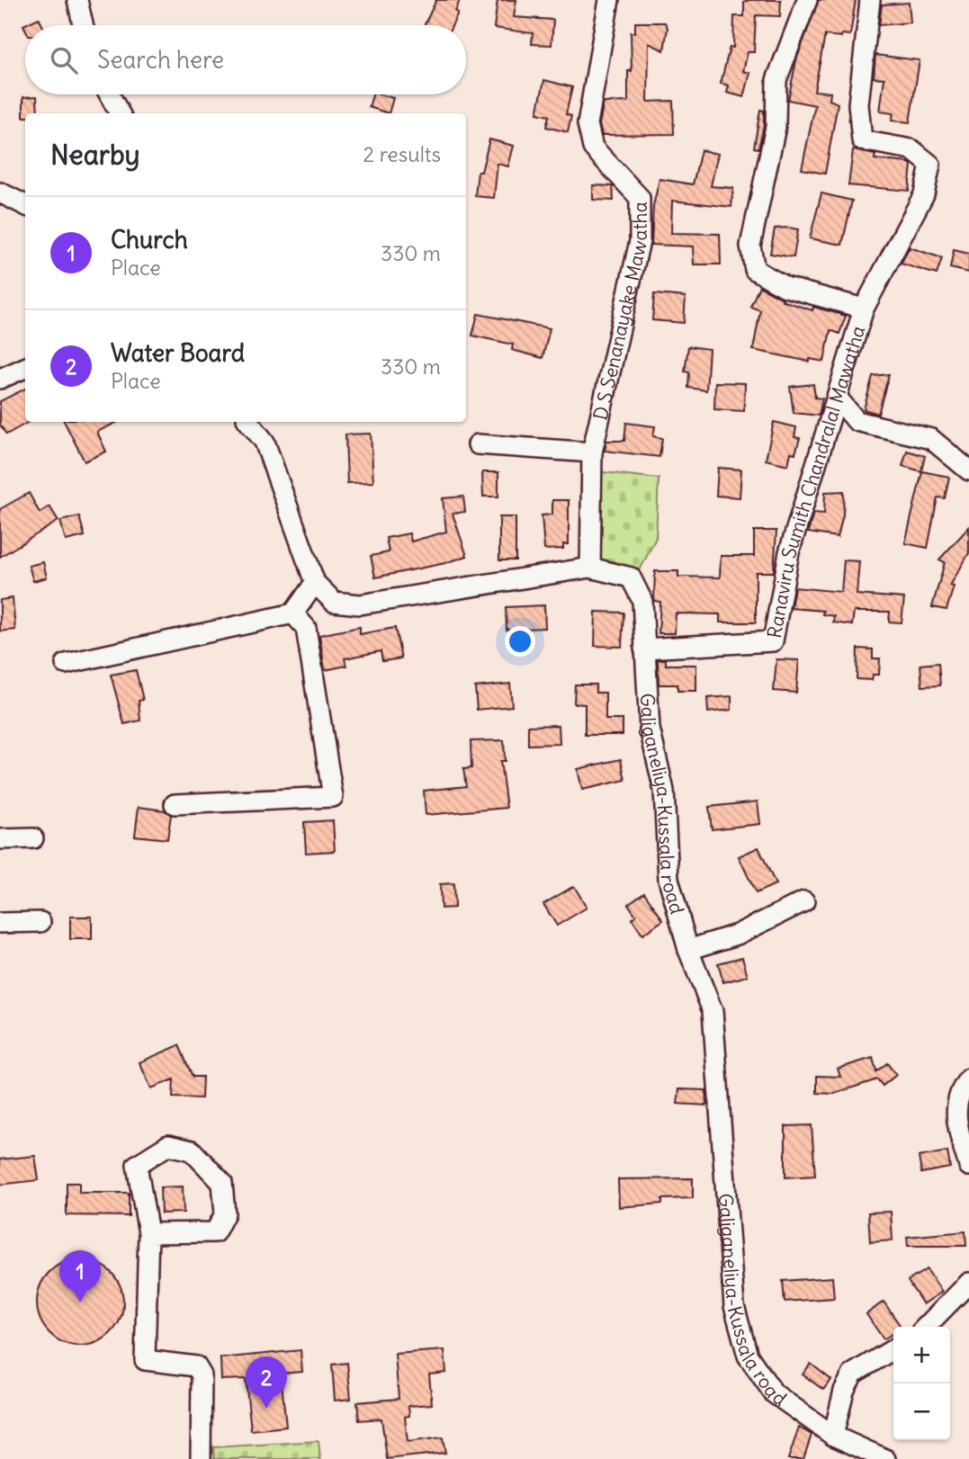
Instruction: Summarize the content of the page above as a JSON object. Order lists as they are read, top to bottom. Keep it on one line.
{"streets":{"street":["D S Senanayake Mawatha","Ranaviru Sumith Chandralal Mawatha","Galiganeliya-Kussala road"]},"crossings":[["D S Senanayake Mawatha","Galiganeliya-Kussala road"],["Ranaviru Sumith Chandralal Mawatha","Galiganeliya-Kussala road"]],"page":{"search":"Search here","heading":["Nearby","2 results"],"list":[{"mark":"1","name":"Church","note":"Place","value":"330 m"},{"mark":"2","name":"Water Board","note":"Place","value":"330 m"}],"pins":["1","2"],"map_buttons":["+","−"]}}
